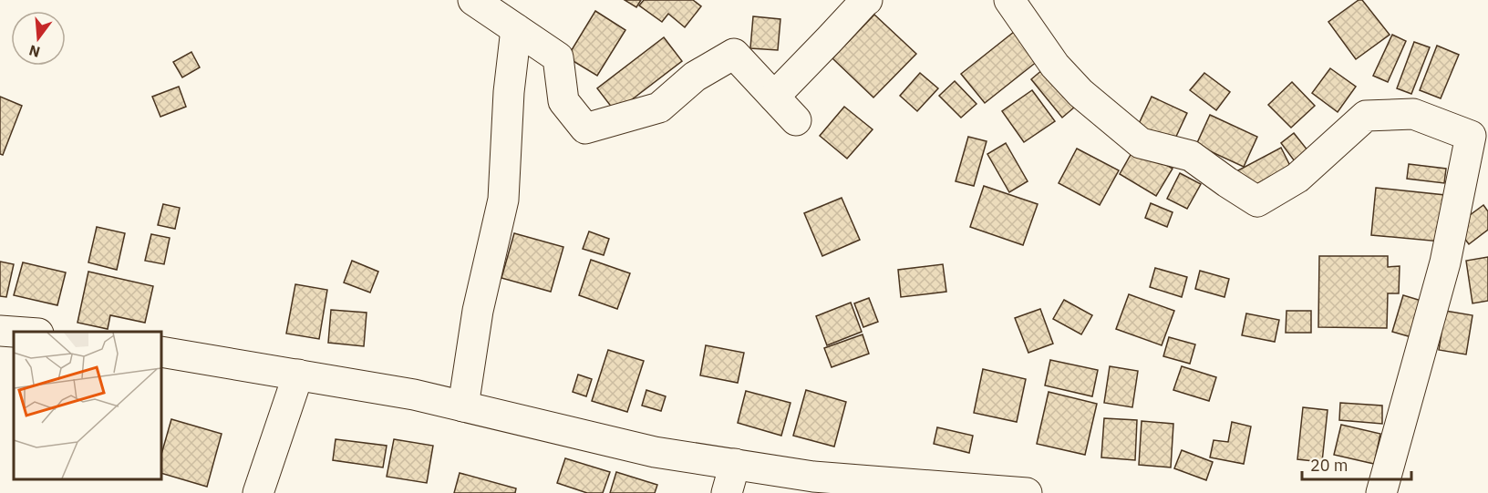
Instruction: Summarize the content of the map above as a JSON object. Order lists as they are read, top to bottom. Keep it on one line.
{"scale_bar":"20 m","north":"bottom"}
